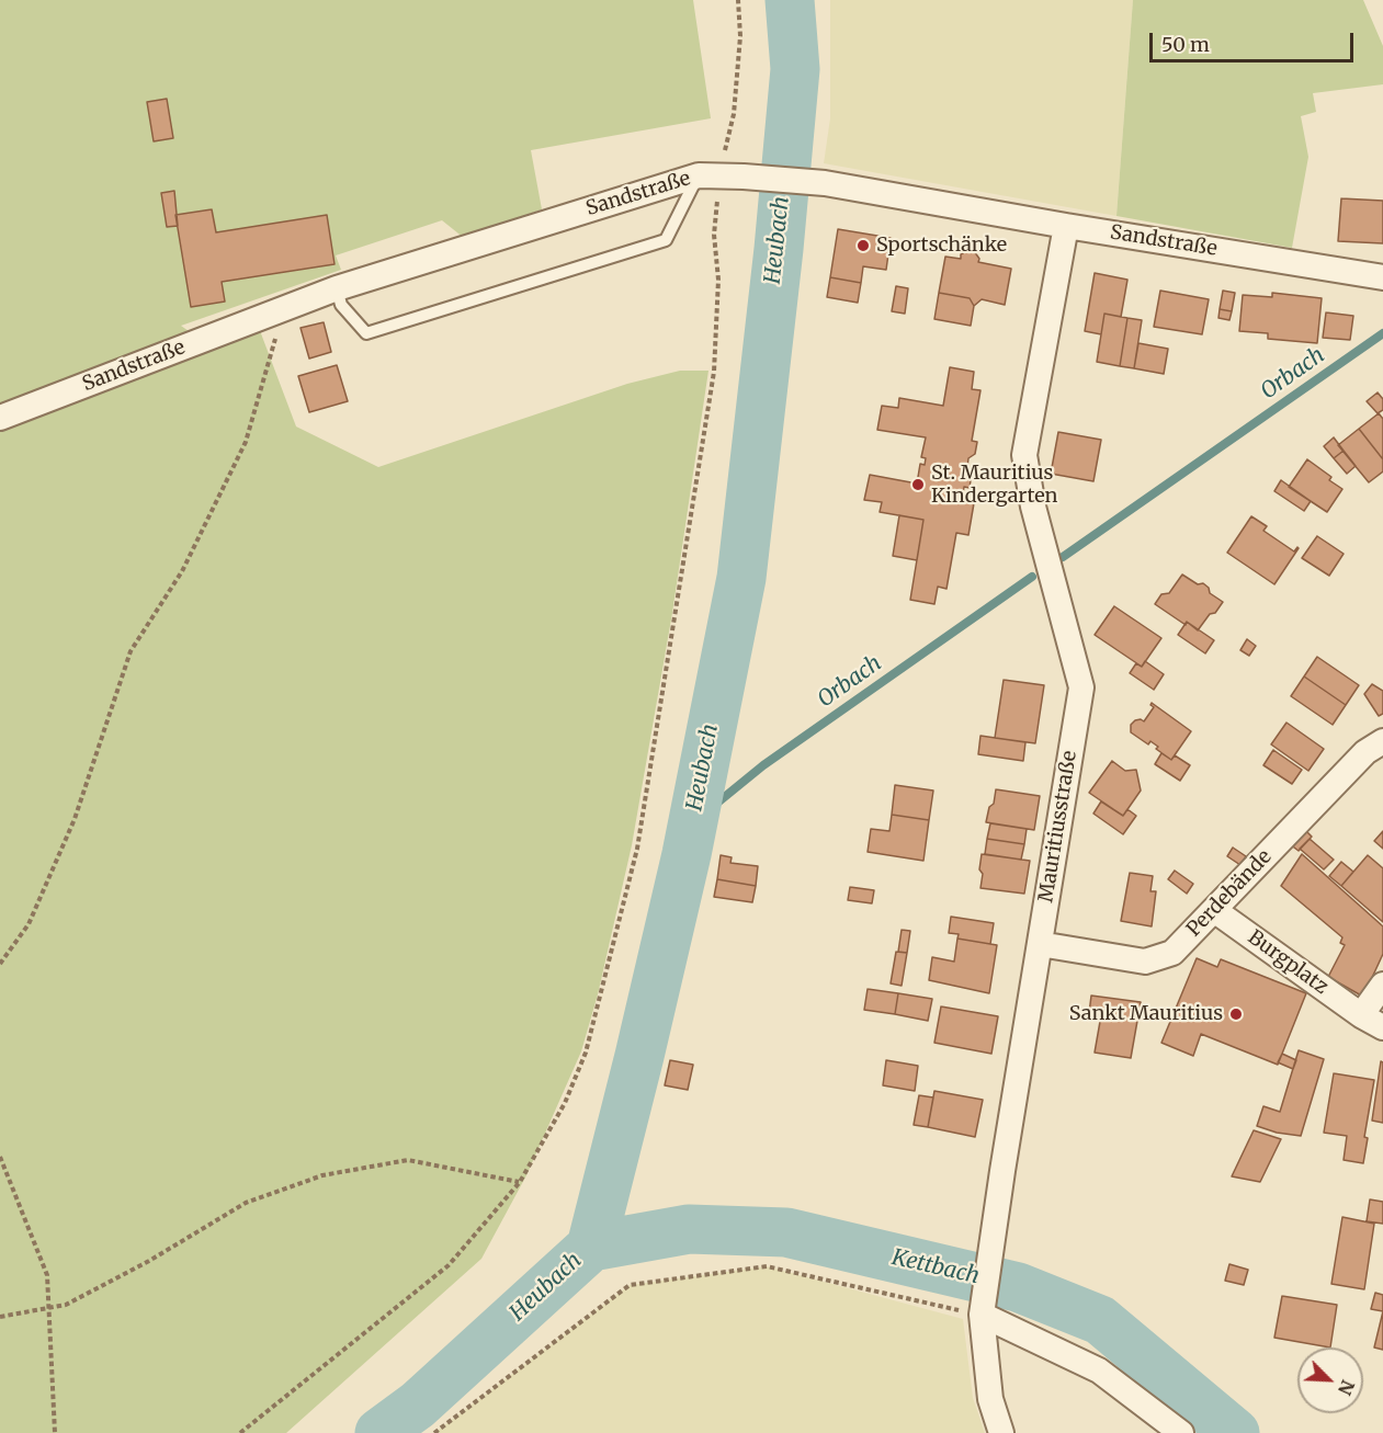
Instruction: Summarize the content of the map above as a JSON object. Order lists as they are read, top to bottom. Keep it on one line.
{"streets":{"street":["Sandstraße","Mauritiusstraße","Perdebände","Burgplatz"]},"crossings":[["Sandstraße","Mauritiusstraße"],["Mauritiusstraße","Perdebände"],["Perdebände","Burgplatz"]],"water":["Heubach","Orbach","Kettbach"],"places":["Sportschänke","St. Mauritius Kindergarten","Sankt Mauritius"],"scale_bar":"50 m","north":"bottom right"}
